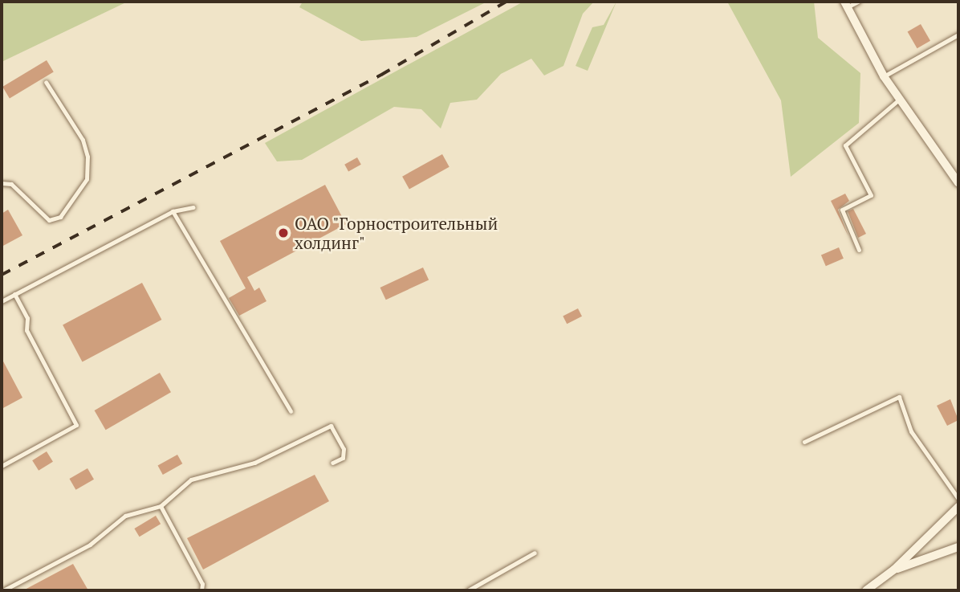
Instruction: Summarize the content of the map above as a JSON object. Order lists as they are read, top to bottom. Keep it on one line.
{"places":["ОАО \"Горностроительный холдинг\""]}
